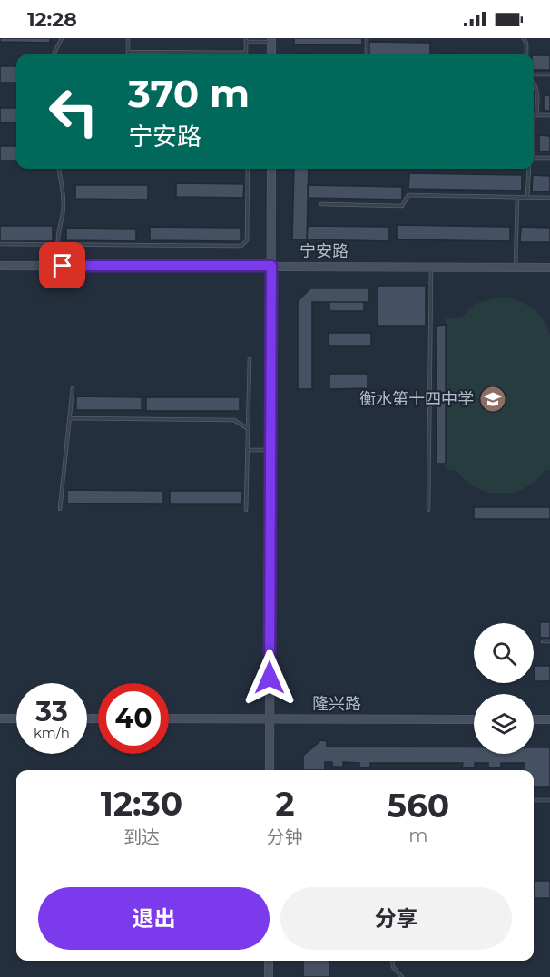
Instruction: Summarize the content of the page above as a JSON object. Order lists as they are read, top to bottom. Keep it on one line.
{"streets":{"street":["宁安路","隆兴路"]},"places":{"school or university":["衡水第十四中学"]},"page":{"status":"12:28","turn":["370 m","宁安路"],"speed":"33 km/h","limit":"40","eta":["12:30","到达","2","分钟","560","m"],"buttons":["退出","分享"]}}
